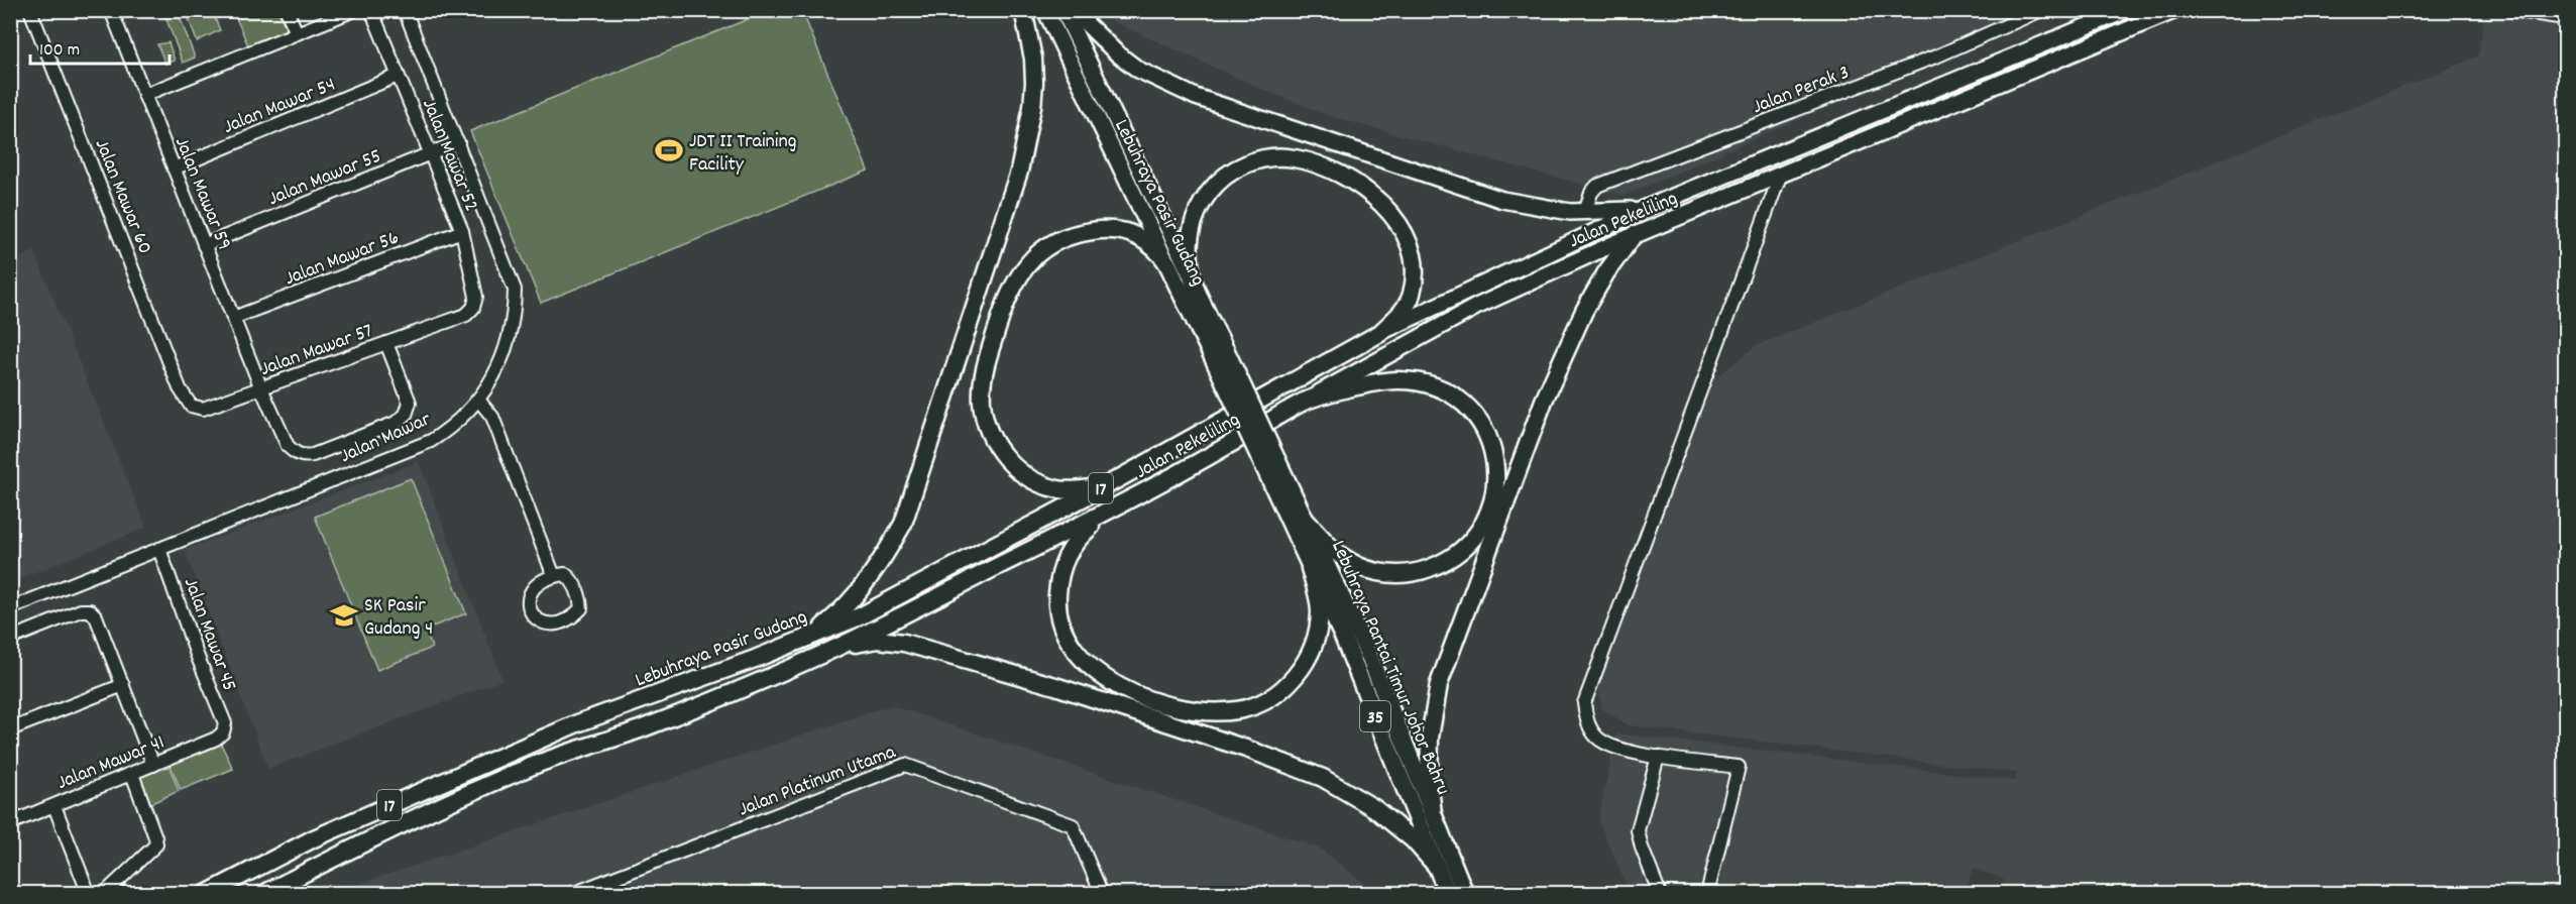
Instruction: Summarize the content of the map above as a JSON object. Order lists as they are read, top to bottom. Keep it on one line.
{"streets":{"highway":["Lebuhraya Pasir Gudang","Jalan Pekeliling","17","Lebuhraya Pantai Timur Johor Bahru","35"],"street":["Jalan Perak 3","Jalan Mawar 54","Jalan Mawar 52","Jalan Mawar 55","Jalan Mawar 59","Jalan Mawar 60","Jalan Mawar 56","Jalan Mawar 57","Jalan Mawar","Jalan Mawar 45","Jalan Mawar 41","Jalan Platinum Utama"]},"crossings":[["Jalan Mawar 54","Jalan Mawar 52"],["Jalan Mawar 54","Jalan Mawar 59"],["Jalan Mawar 52","Jalan Mawar 55"],["Jalan Mawar 52","Jalan Mawar 56"],["Jalan Mawar 52","Jalan Mawar 57"],["Jalan Mawar 55","Jalan Mawar 59"],["Jalan Mawar 55","Jalan Mawar"],["Jalan Mawar 59","Jalan Mawar 56"],["Jalan Mawar 59","Jalan Mawar 57"],["Jalan Mawar 60","Jalan Mawar 57"],["Lebuhraya Pasir Gudang","Jalan Pekeliling"],["Lebuhraya Pasir Gudang","Lebuhraya Pantai Timur Johor Bahru"],["Jalan Pekeliling","17"],["Jalan Mawar","Jalan Mawar 45"],["Jalan Mawar 45","Jalan Mawar 41"]],"places":{"sports":["JDT II Training Facility"],"school or university":["SK Pasir Gudang 4"]},"scale_bar":"100 m"}
